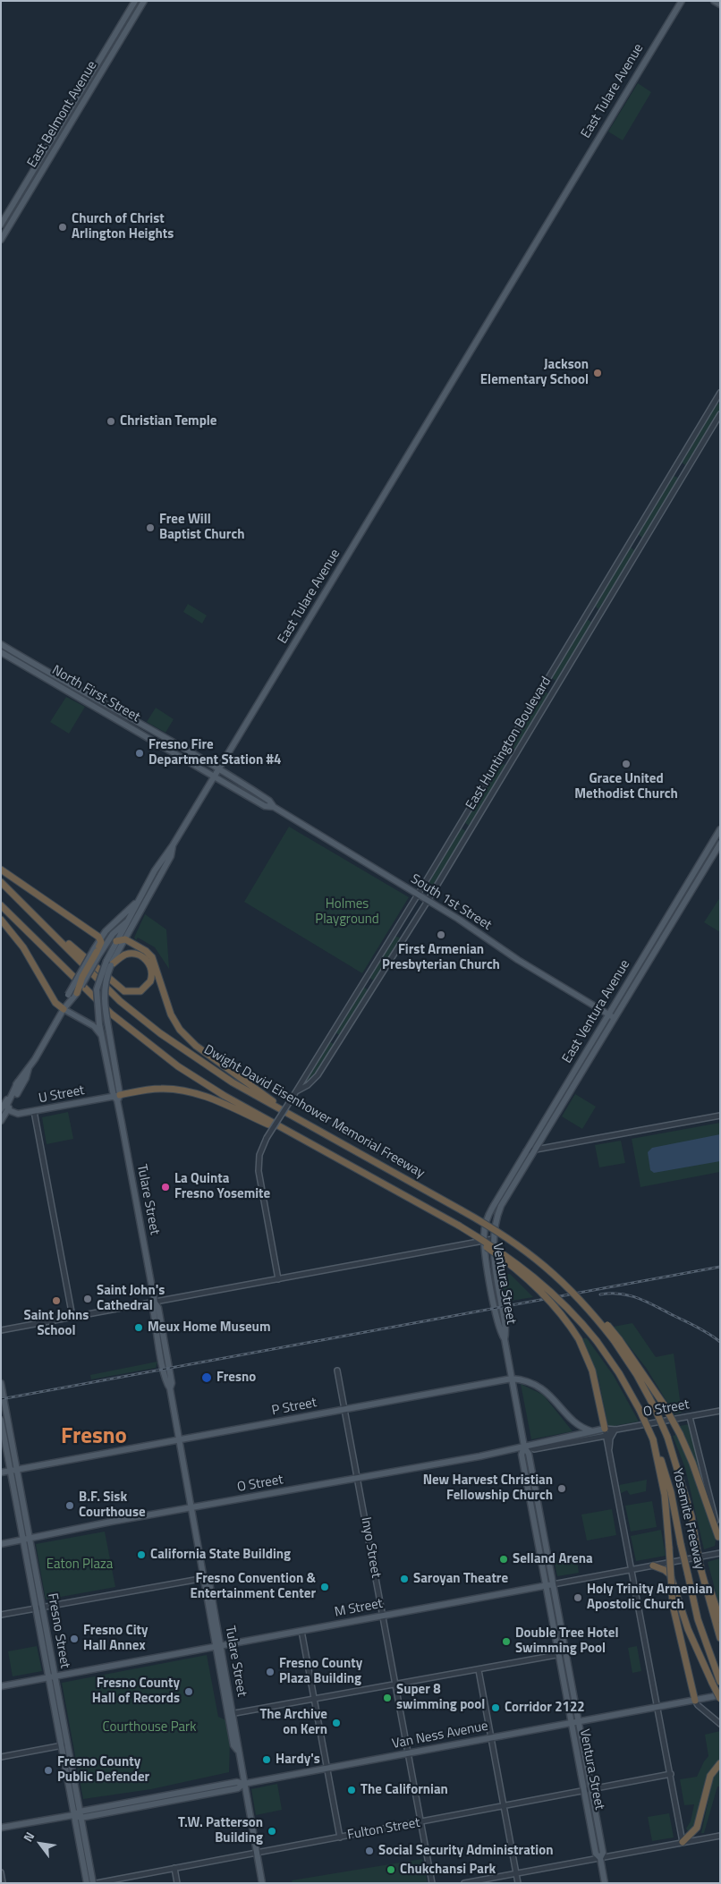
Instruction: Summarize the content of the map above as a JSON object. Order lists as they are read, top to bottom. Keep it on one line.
{"streets":{"highway":["Dwight David Eisenhower Memorial Freeway","Yosemite Freeway"],"main road":["East Tulare Avenue","East Belmont Avenue","North First Street","South 1st Street","East Ventura Avenue","U Street","Tulare Street","Ventura Street","P Street","O Street","M Street","Fresno Street","Van Ness Avenue"],"street":["East Huntington Boulevard","Inyo Street","Fulton Street"]},"crossings":[["East Tulare Avenue","North First Street"],["East Tulare Avenue","South 1st Street"],["East Tulare Avenue","Tulare Street"],["North First Street","South 1st Street"],["East Huntington Boulevard","South 1st Street"],["South 1st Street","East Ventura Avenue"],["East Ventura Avenue","Ventura Street"],["U Street","Tulare Street"],["Dwight David Eisenhower Memorial Freeway","Yosemite Freeway"],["Tulare Street","P Street"],["Tulare Street","O Street"],["Tulare Street","M Street"],["Tulare Street","Van Ness Avenue"],["Tulare Street","Fulton Street"],["Ventura Street","P Street"],["Ventura Street","O Street"],["Ventura Street","M Street"],["Ventura Street","Van Ness Avenue"],["Ventura Street","Fulton Street"],["P Street","O Street"],["P Street","Inyo Street"],["P Street","Fresno Street"],["O Street","Inyo Street"],["O Street","Fresno Street"],["Inyo Street","M Street"],["Inyo Street","Van Ness Avenue"],["Inyo Street","Fulton Street"],["M Street","Fresno Street"],["Fresno Street","Van Ness Avenue"]],"districts":["Fresno"],"parks":["Holmes Playground","Eaton Plaza","Courthouse Park"],"places":["Church of Christ Arlington Heights","Jackson Elementary School","Christian Temple","Free Will Baptist Church","Fresno Fire Department Station #4","Grace United Methodist Church","First Armenian Presbyterian Church","La Quinta Fresno Yosemite","Saint John's Cathedral","Saint Johns School","Meux Home Museum","Fresno","New Harvest Christian Fellowship Church","B.F. Sisk Courthouse","California State Building","Selland Arena","Saroyan Theatre","Fresno Convention & Entertainment Center","Holy Trinity Armenian Apostolic Church","Fresno City Hall Annex","Double Tree Hotel Swimming Pool","Fresno County Plaza Building","Fresno County Hall of Records","Super 8 swimming pool","Corridor 2122","The Archive on Kern","Hardy's","Fresno County Public Defender","The Californian","T.W. Patterson Building","Social Security Administration","Chukchansi Park"],"north":"top left"}
